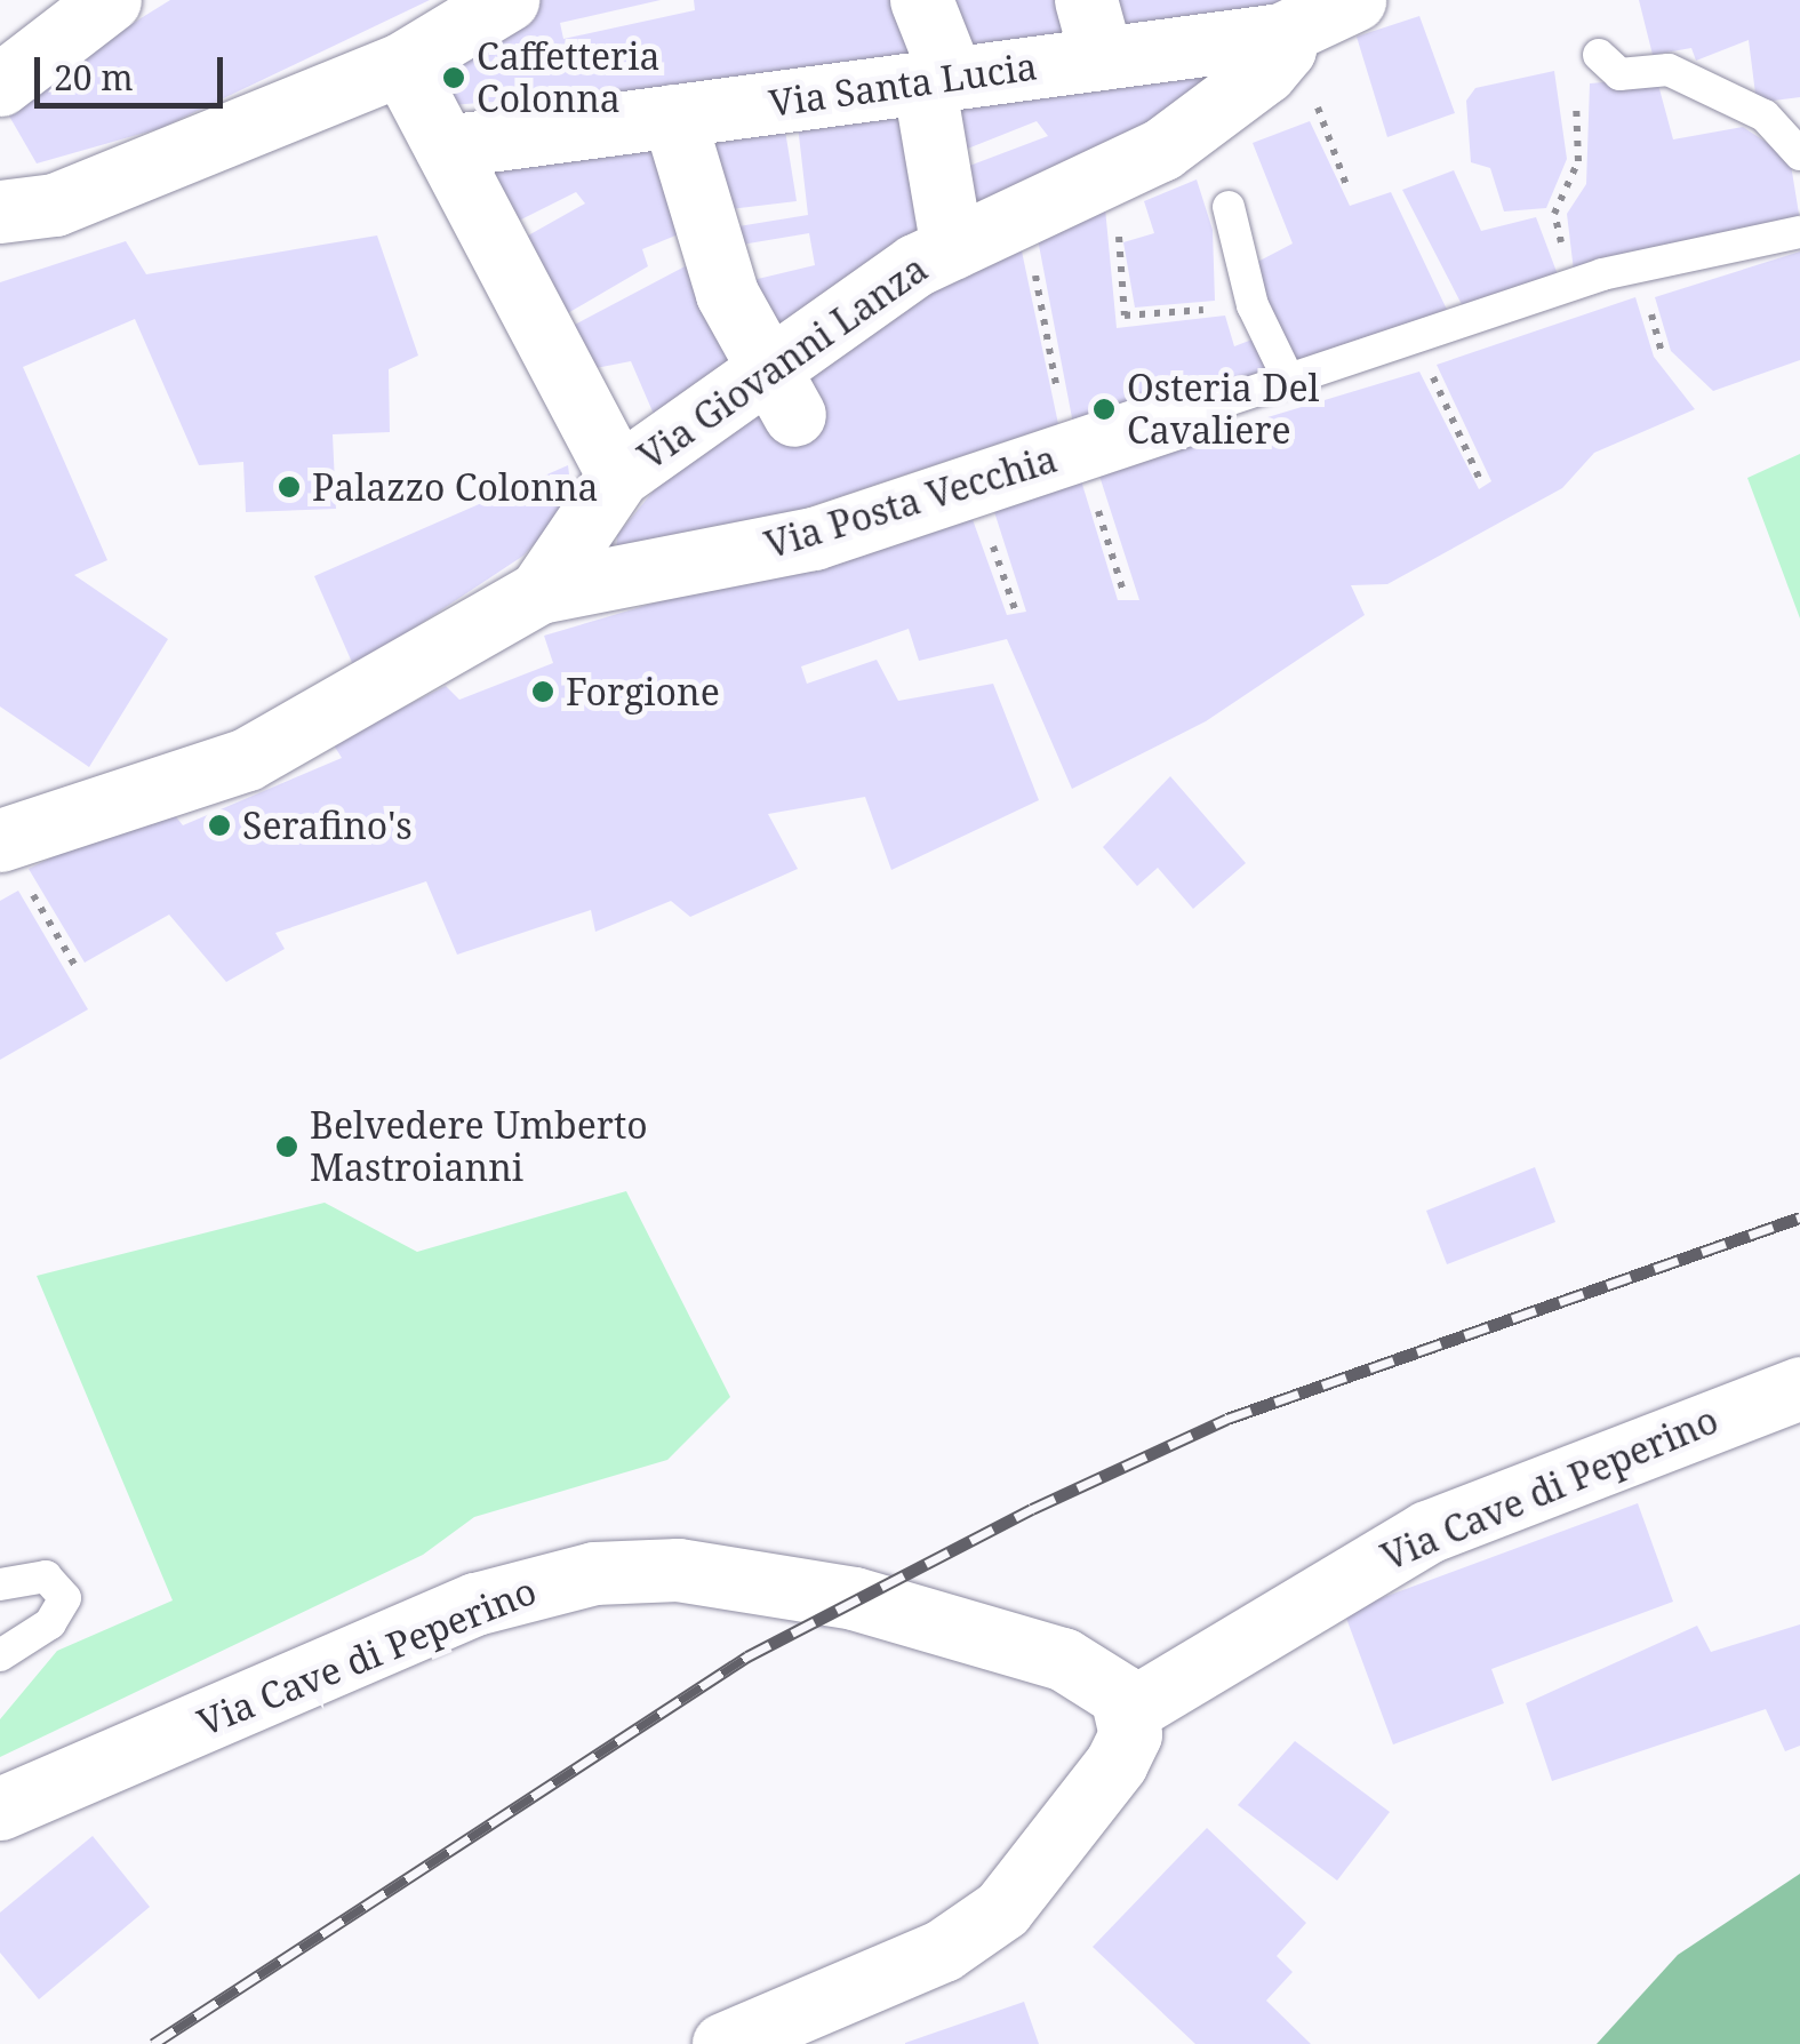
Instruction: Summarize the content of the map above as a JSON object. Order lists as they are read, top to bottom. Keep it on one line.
{"streets":{"street":["Via Santa Lucia","Via Giovanni Lanza","Via Posta Vecchia","Via Cave di Peperino"]},"crossings":[["Via Santa Lucia","Via Giovanni Lanza"]],"places":["Caffetteria Colonna","Osteria Del Cavaliere","Palazzo Colonna","Forgione","Serafino's","Belvedere Umberto Mastroianni"],"scale_bar":"20 m"}
